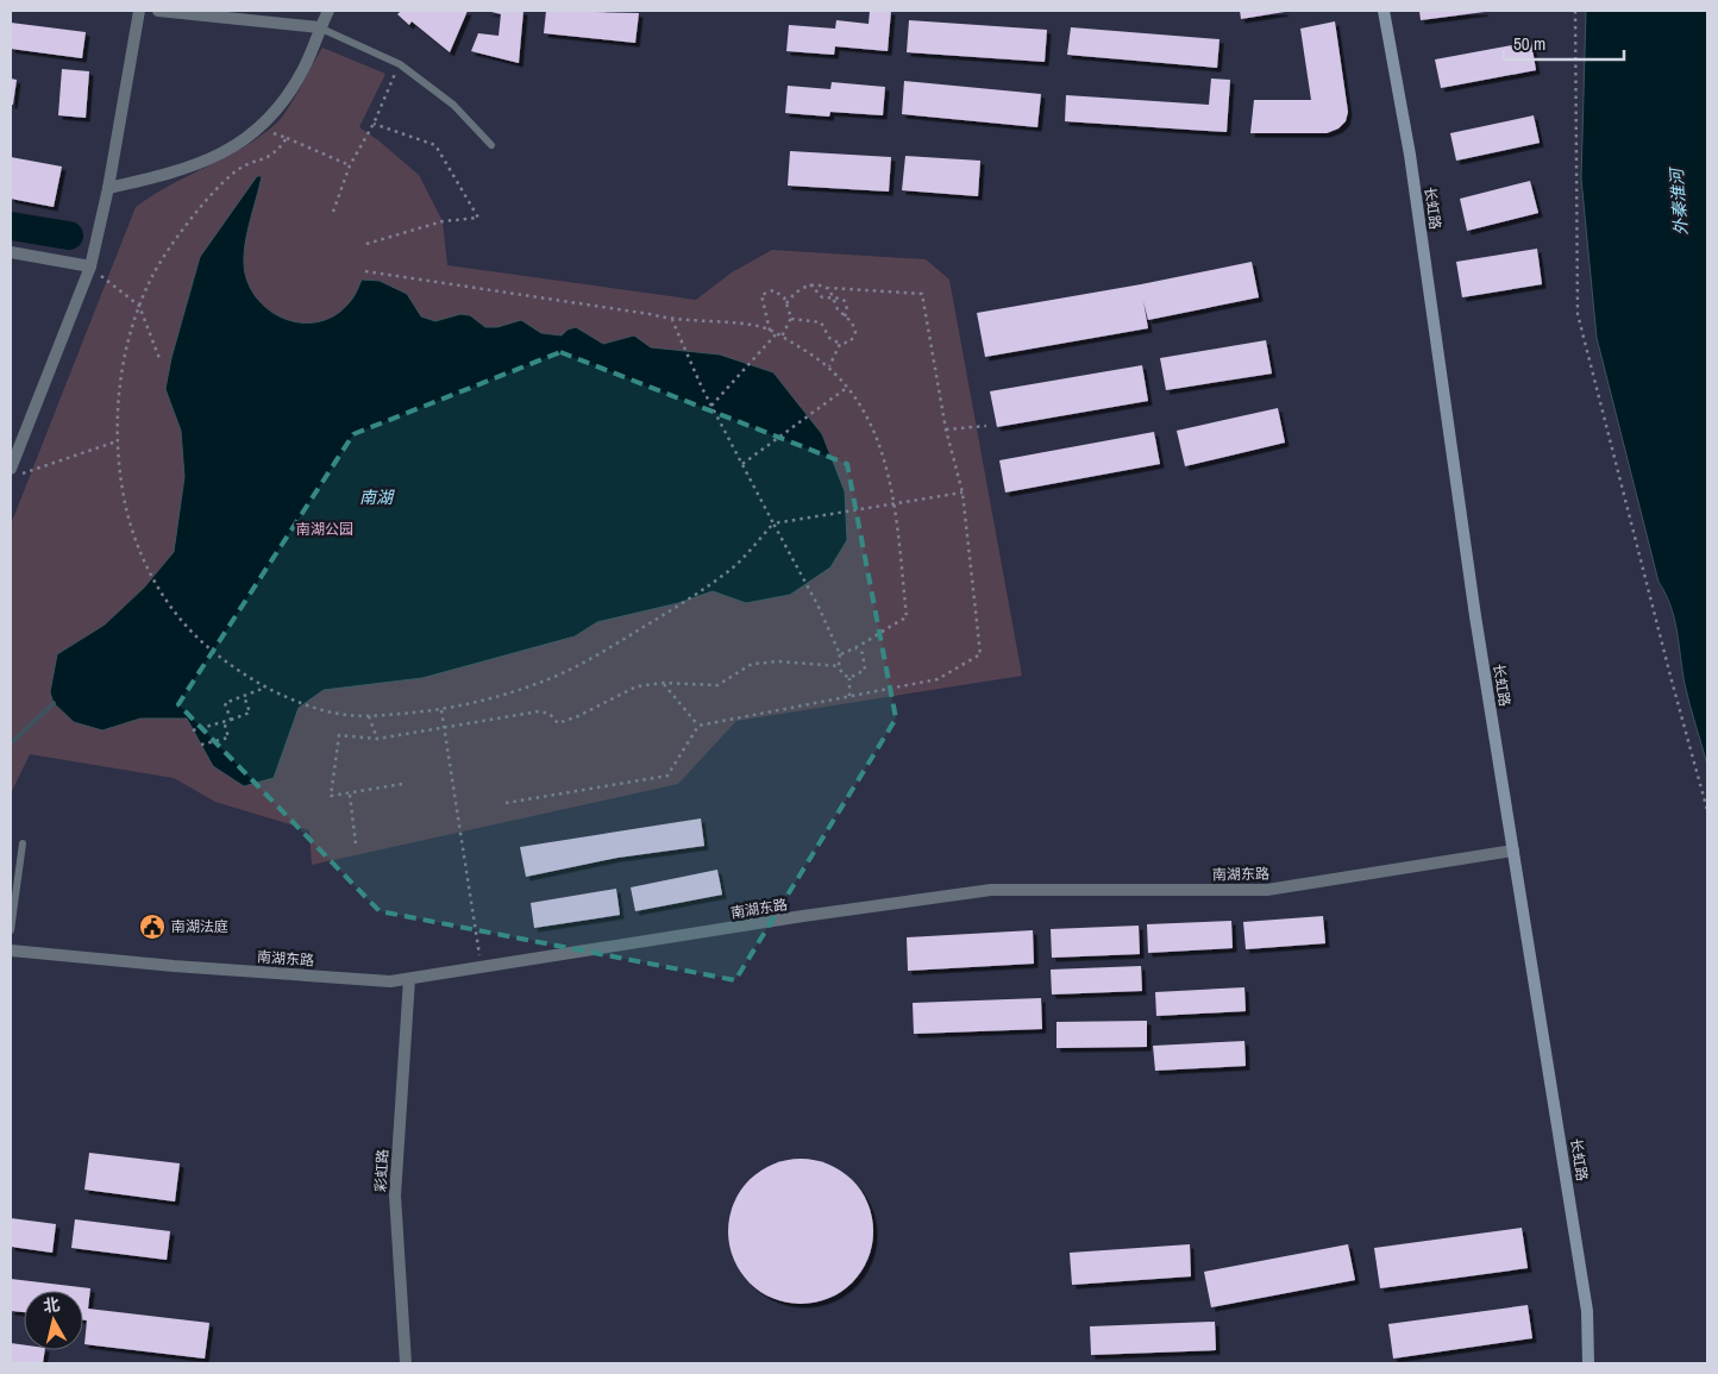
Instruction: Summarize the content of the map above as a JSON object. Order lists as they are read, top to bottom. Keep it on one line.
{"streets":{"main road":["长虹路"],"street":["南湖东路","彩虹路"]},"crossings":[["长虹路","南湖东路"],["南湖东路","彩虹路"]],"water":["外秦淮河","南湖"],"parks":["南湖公园"],"places":{"public building":["南湖法庭"]},"scale_bar":"50 m","north":"top"}
